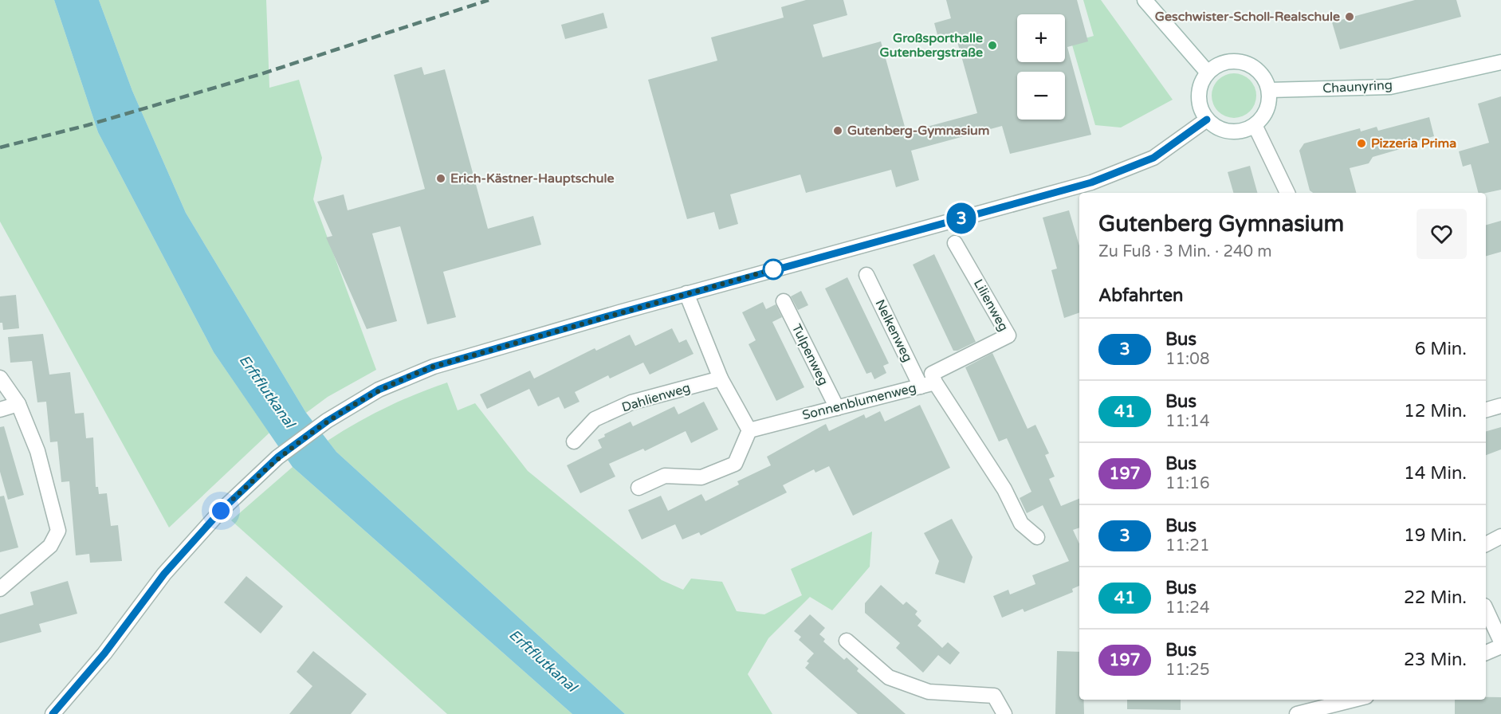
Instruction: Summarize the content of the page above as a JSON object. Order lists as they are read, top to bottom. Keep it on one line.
{"streets":{"street":["Chaunyring","Lilienweg","Nelkenweg","Tulpenweg","Dahlienweg","Sonnenblumenweg"]},"crossings":[["Lilienweg","Nelkenweg"],["Lilienweg","Sonnenblumenweg"],["Nelkenweg","Sonnenblumenweg"],["Tulpenweg","Sonnenblumenweg"]],"water":["Erftflutkanal"],"places":["Geschwister-Scholl-Realschule","Großsporthalle Gutenbergstraße","Gutenberg-Gymnasium","Pizzeria Prima","Erich-Kästner-Hauptschule"],"lines":["bus line 3"],"page":{"on_map":"3","map_buttons":["+","−"],"heading":[["Gutenberg Gymnasium","Zu Fuß · 3 Min. · 240 m"],"Abfahrten"],"list":[{"mark":"3","name":"Bus","note":"11:08","value":"6 Min."},{"mark":"41","name":"Bus","note":"11:14","value":"12 Min."},{"mark":"197","name":"Bus","note":"11:16","value":"14 Min."},{"mark":"3","name":"Bus","note":"11:21","value":"19 Min."},{"mark":"41","name":"Bus","note":"11:24","value":"22 Min."},{"mark":"197","name":"Bus","note":"11:25","value":"23 Min."}]}}
